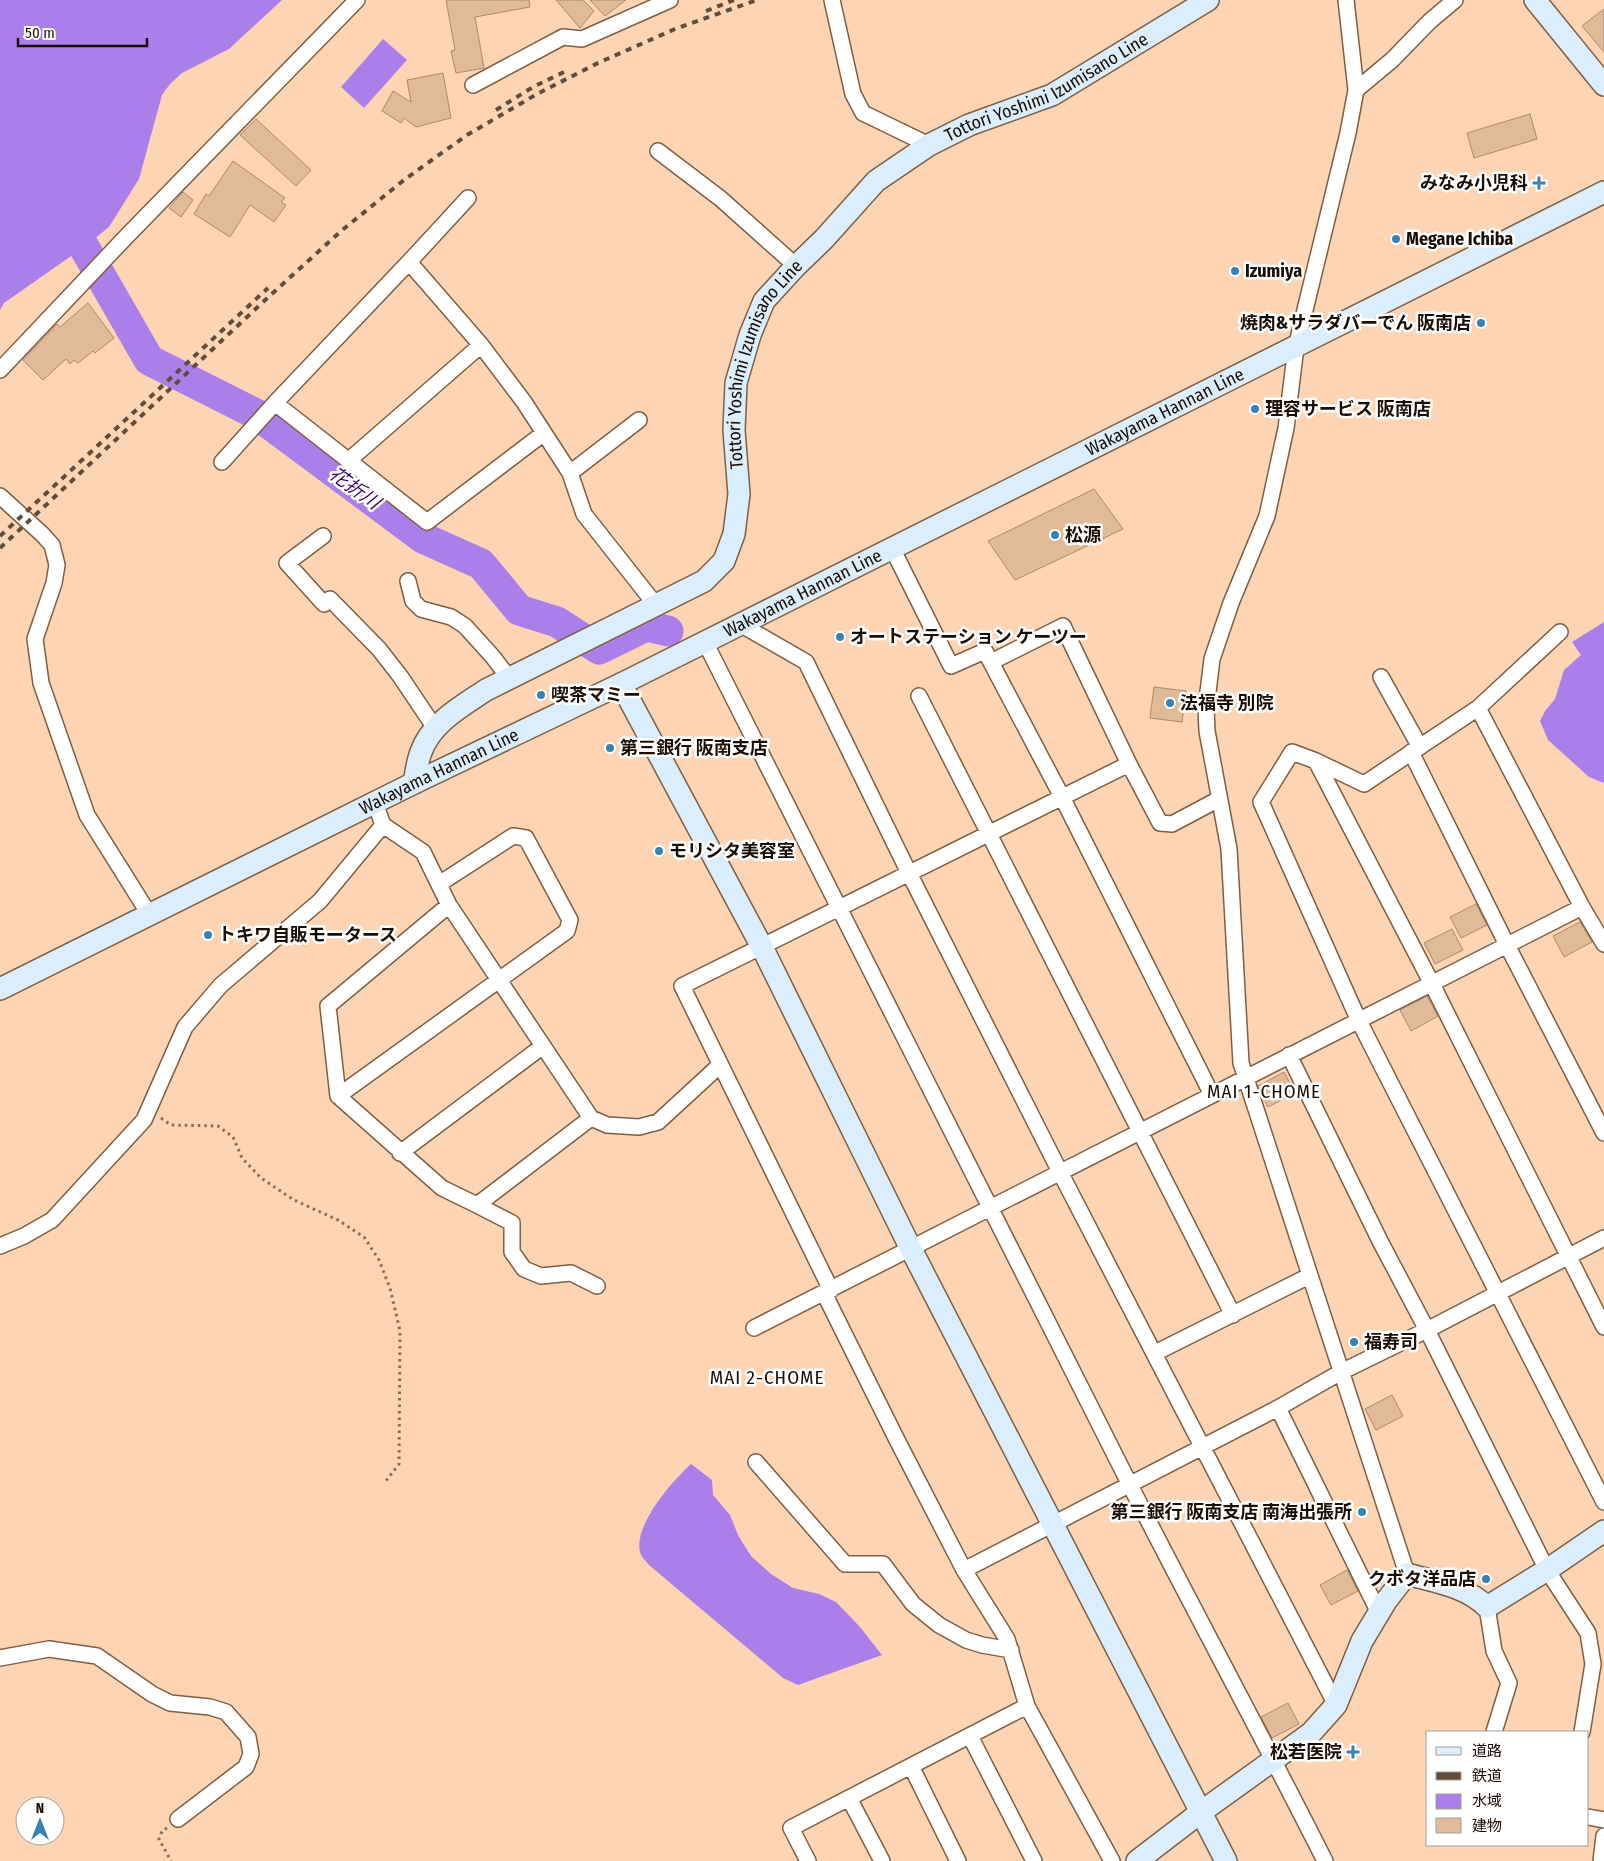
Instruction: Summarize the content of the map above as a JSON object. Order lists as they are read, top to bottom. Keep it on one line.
{"streets":{"main road":["Tottori Yoshimi Izumisano Line","Wakayama Hannan Line"]},"crossings":[["Tottori Yoshimi Izumisano Line","Wakayama Hannan Line"]],"districts":["MAI 1-CHOME","MAI 2-CHOME"],"water":["花折川"],"places":{"health":["みなみ小児科","松若医院"],"other":["Megane Ichiba","Izumiya","焼肉&サラダバーでん 阪南店","理容サービス 阪南店","松源","オートステーション ケーツー","喫茶マミー","法福寺 別院","第三銀行 阪南支店","モリシタ美容室","トキワ自販モータース","福寿司","第三銀行 阪南支店 南海出張所","クボタ洋品店"]},"legend":["道路","鉄道","水域","建物"],"scale_bar":"50 m","north":"top"}
